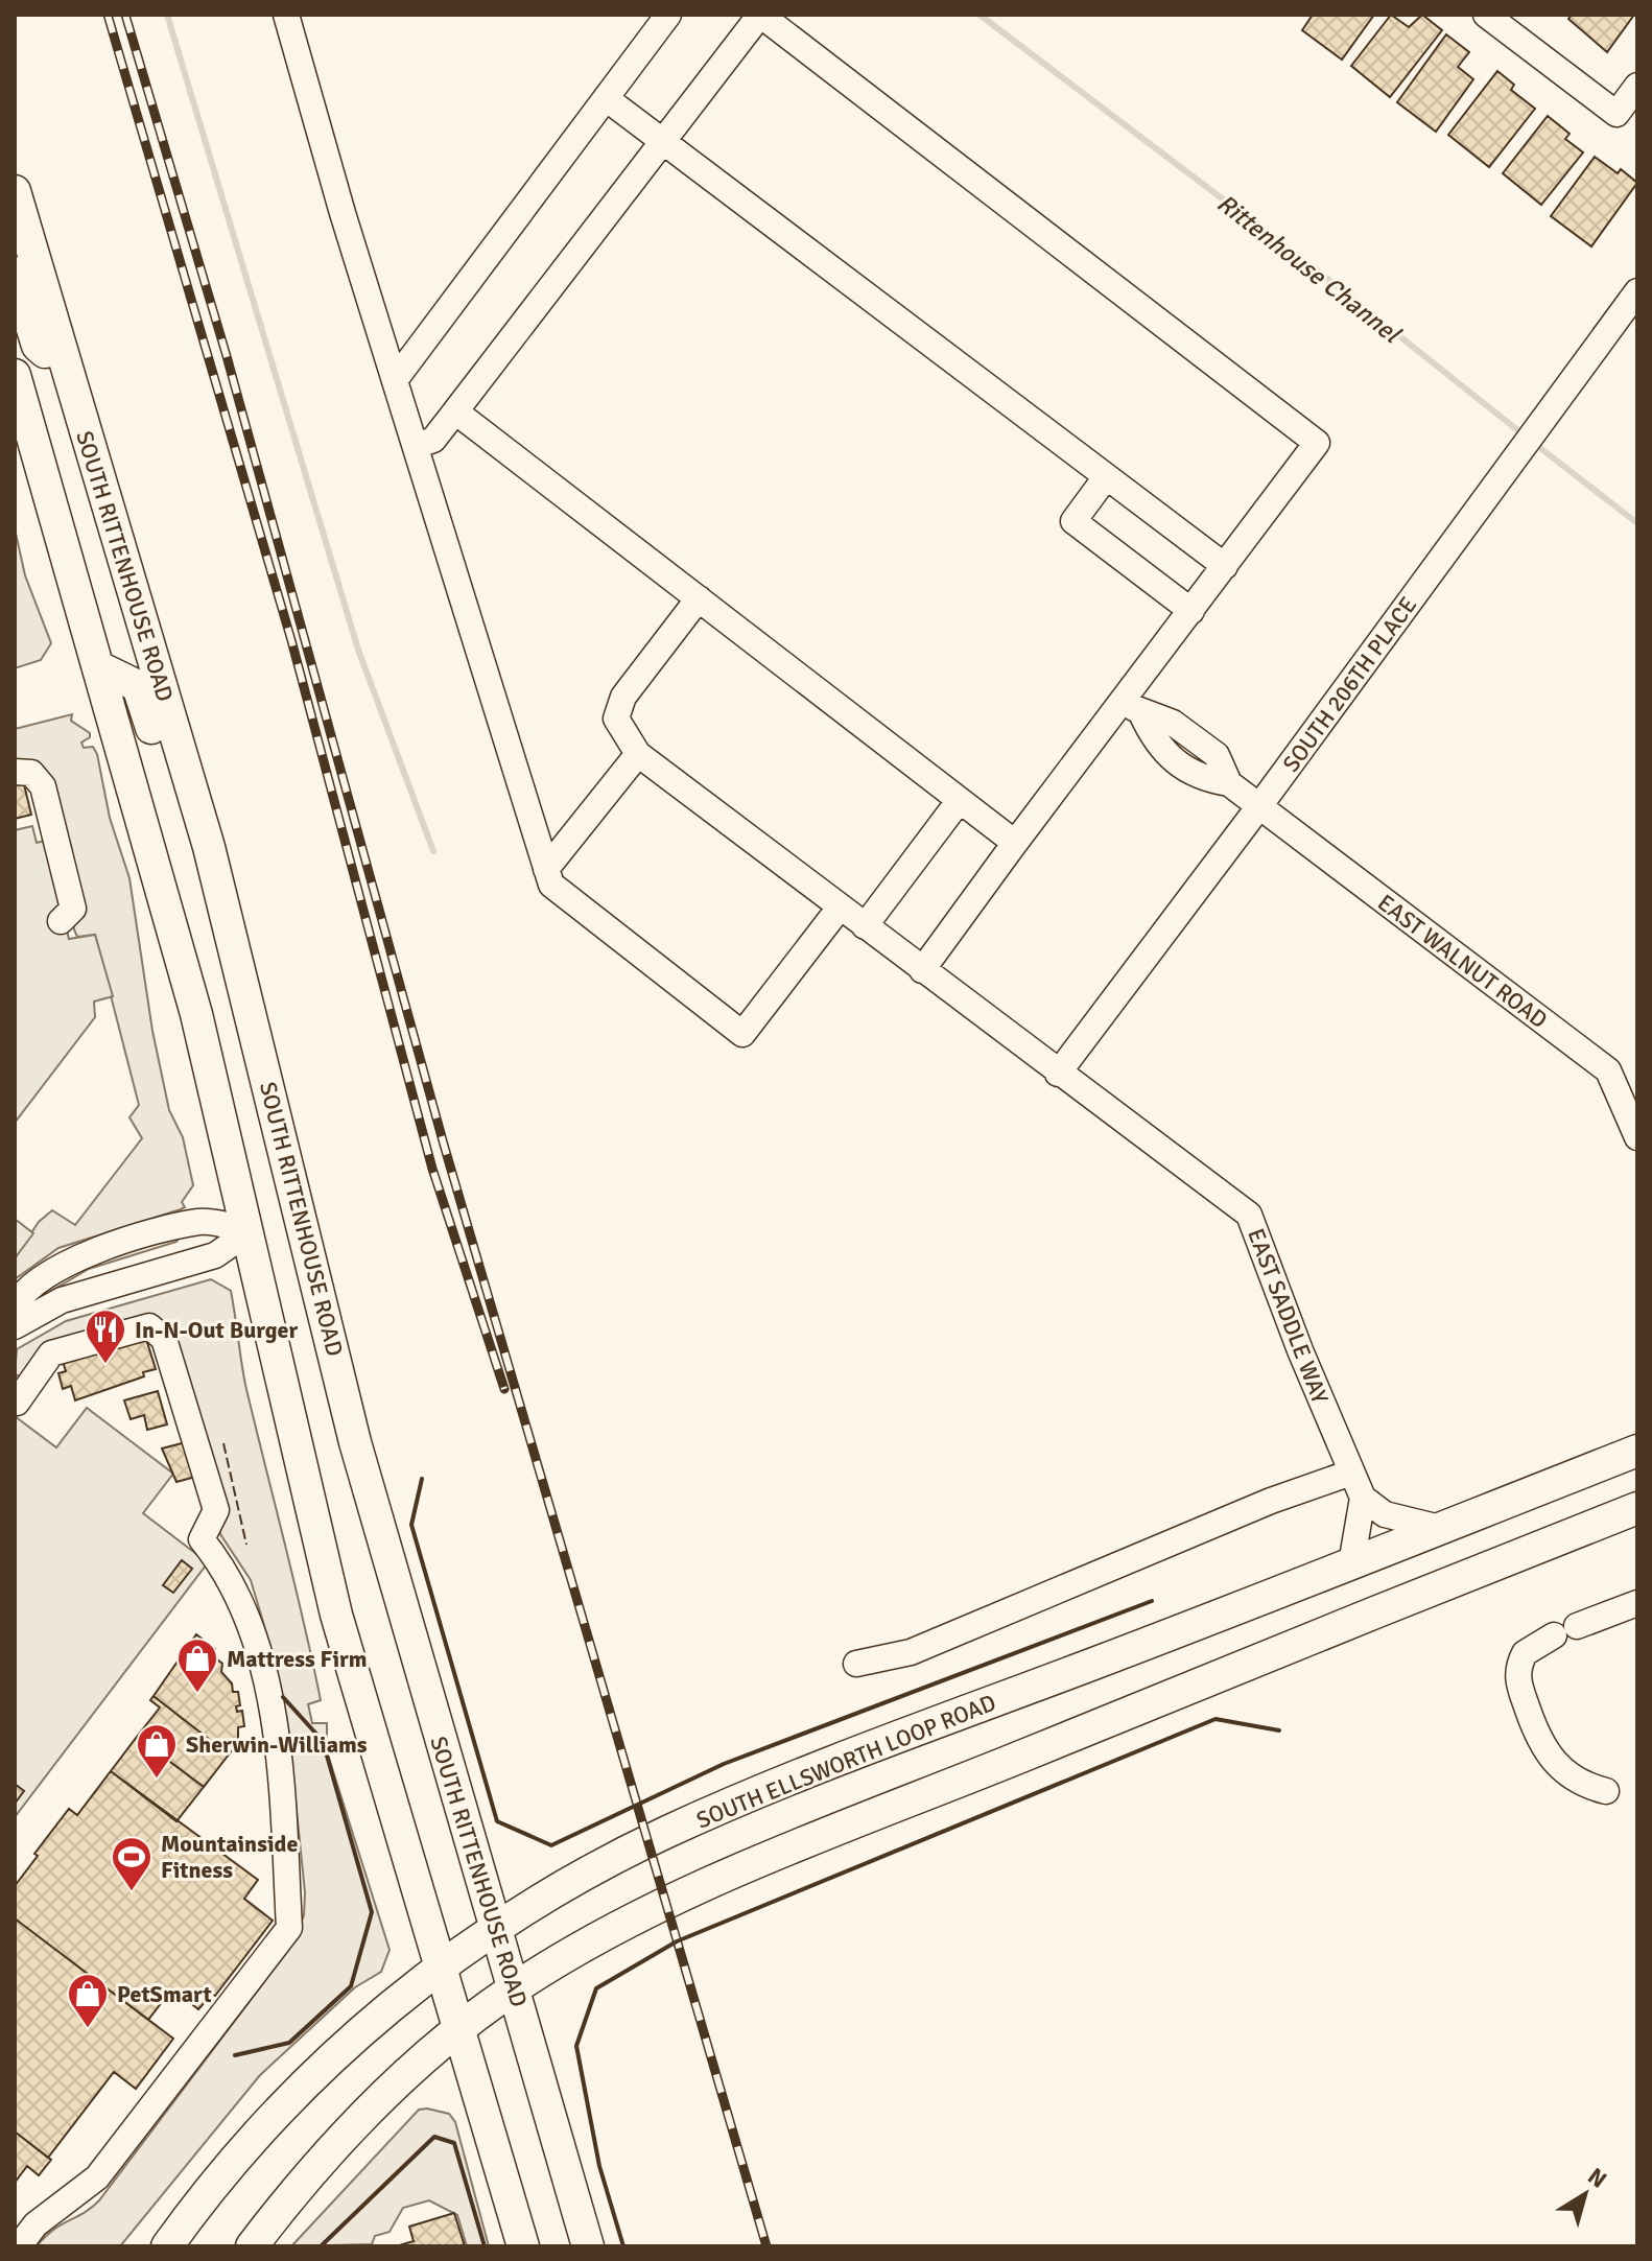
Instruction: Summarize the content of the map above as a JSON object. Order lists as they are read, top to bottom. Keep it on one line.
{"streets":{"main road":["SOUTH RITTENHOUSE ROAD","SOUTH ELLSWORTH LOOP ROAD"],"street":["SOUTH 206TH PLACE","EAST WALNUT ROAD","EAST SADDLE WAY"]},"crossings":[["SOUTH RITTENHOUSE ROAD","SOUTH ELLSWORTH LOOP ROAD"],["SOUTH 206TH PLACE","EAST WALNUT ROAD"],["SOUTH 206TH PLACE","EAST SADDLE WAY"]],"water":["Rittenhouse Channel"],"places":{"restaurant":["In-N-Out Burger"],"shop":["Mattress Firm","Sherwin-Williams","PetSmart"],"sports":["Mountainside Fitness"]},"north":"top right"}
